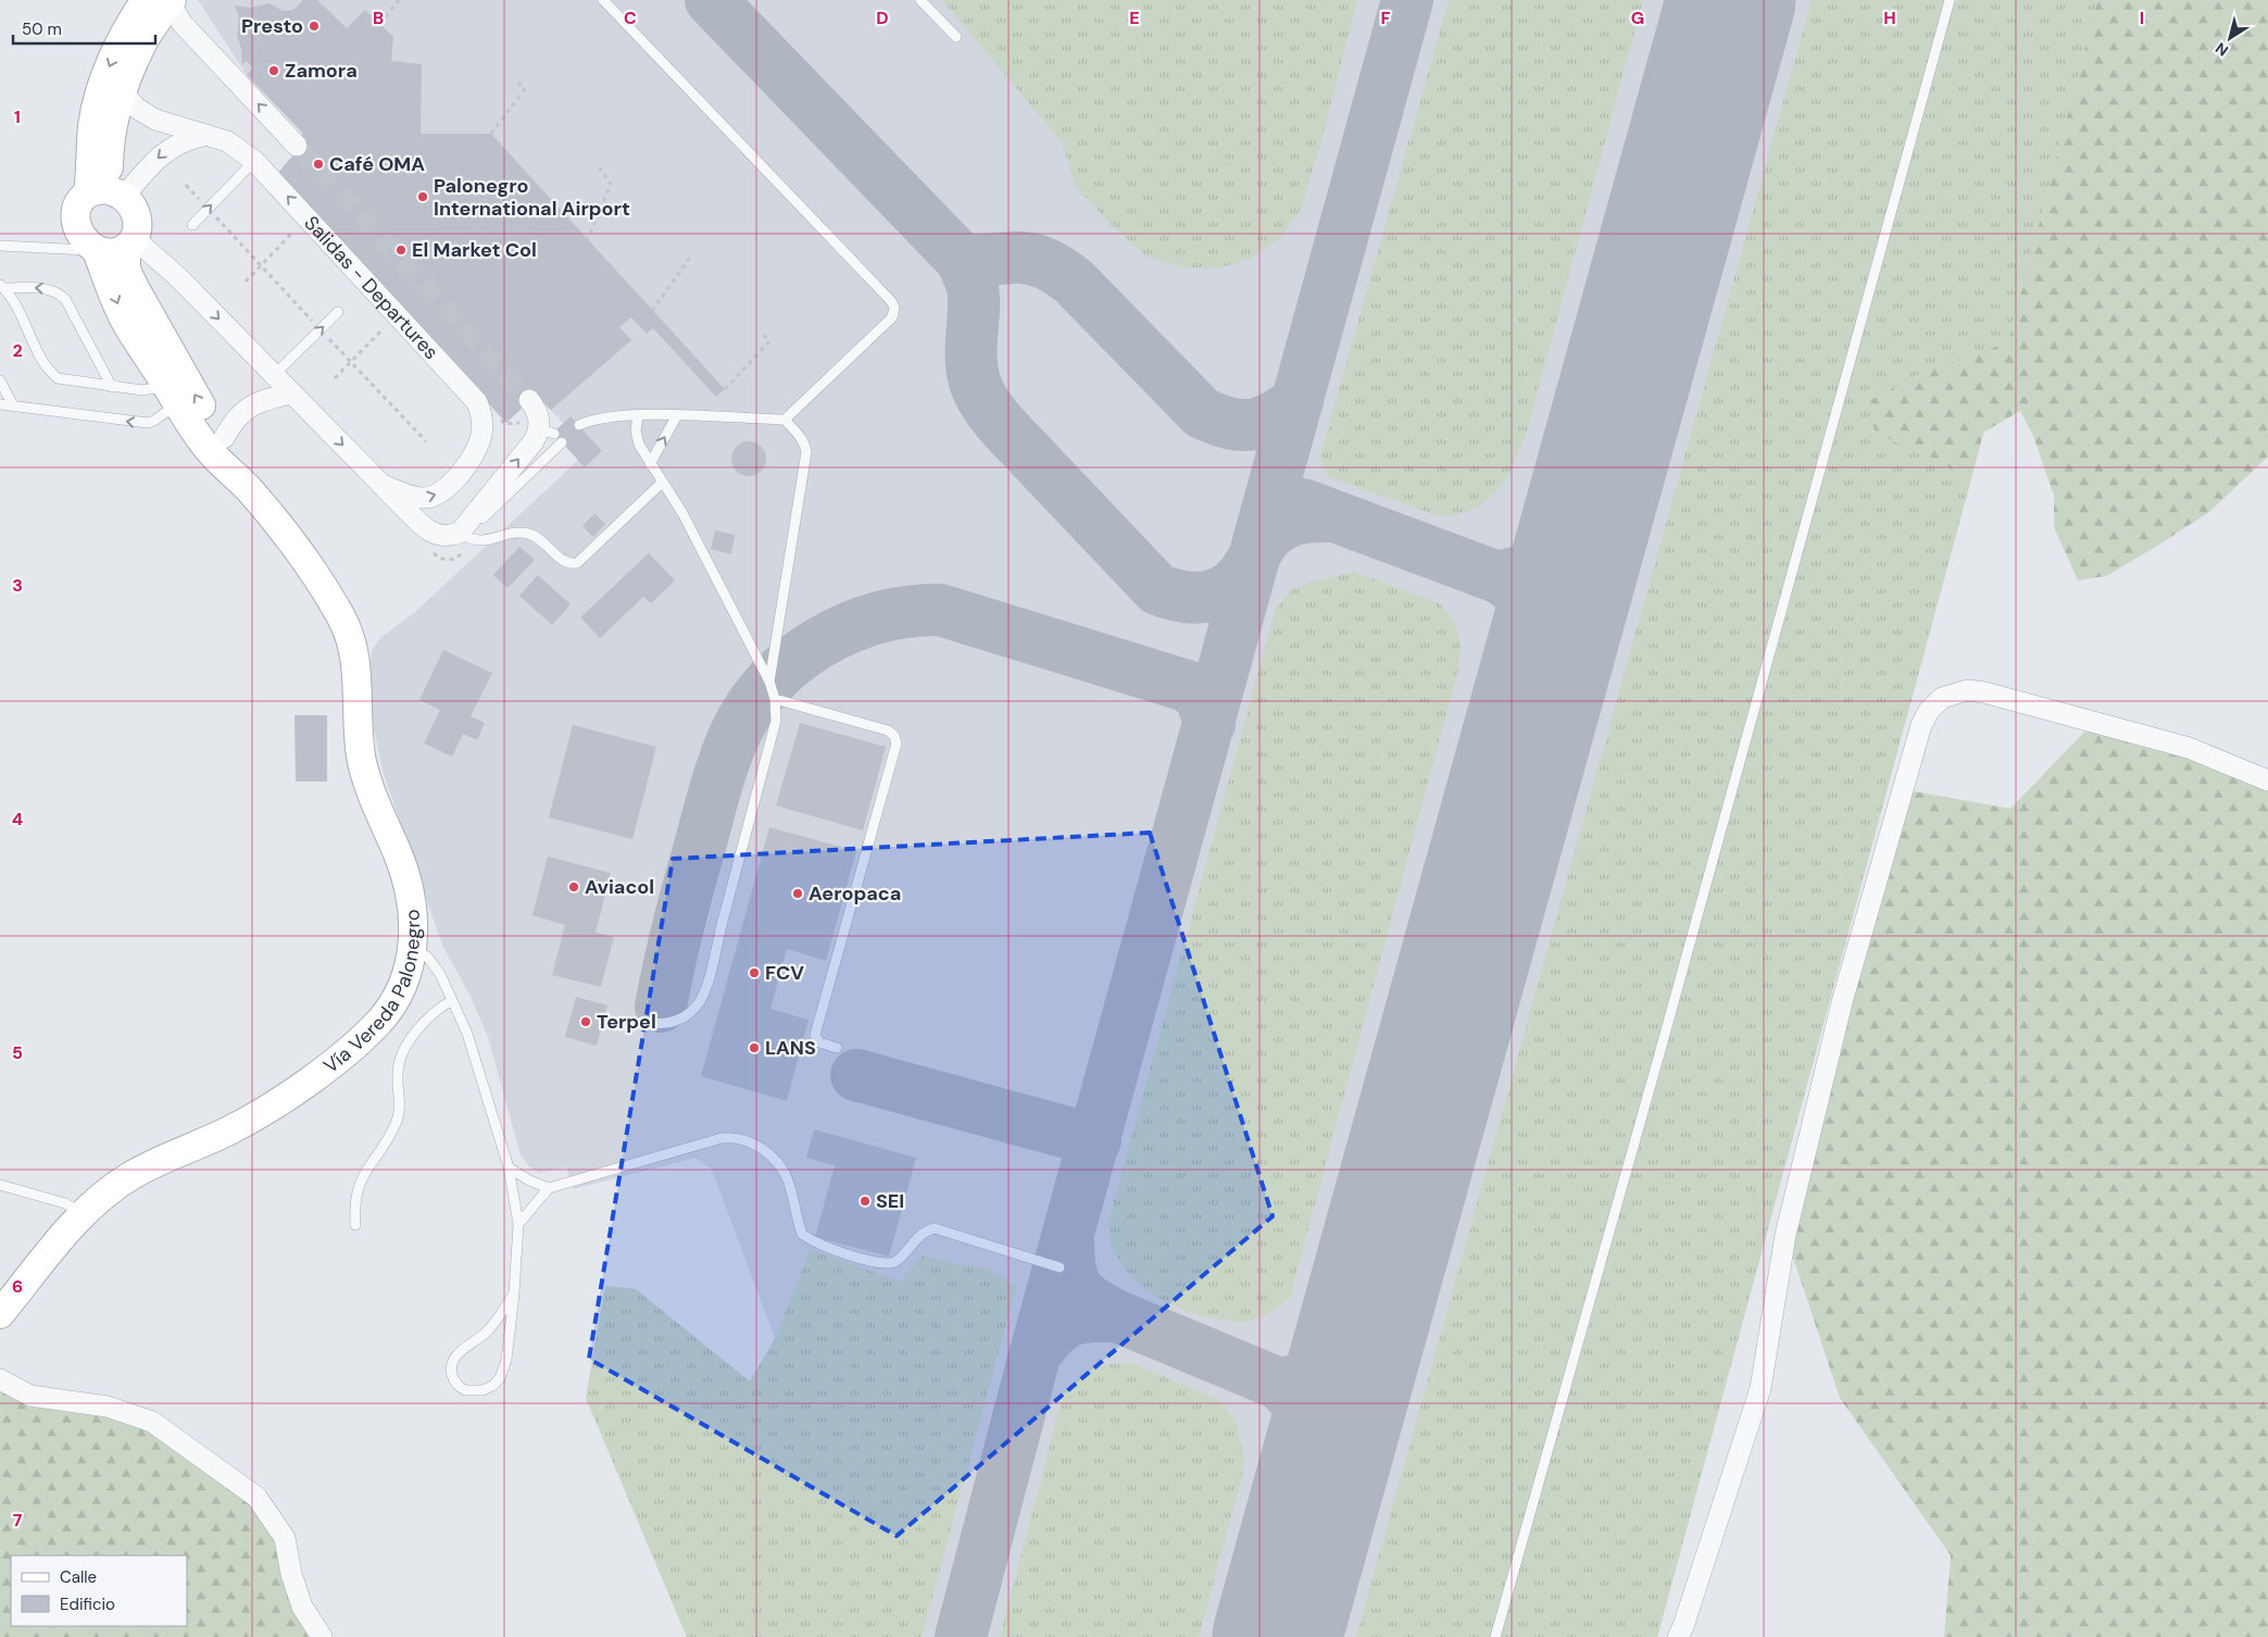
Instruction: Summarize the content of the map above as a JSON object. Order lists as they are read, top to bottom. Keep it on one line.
{"streets":{"street":["Salidas - Departures","Vía Vereda Palonegro"]},"places":["Presto","Zamora","Café OMA","Palonegro International Airport","El Market Col","Aviacol","Aeropaca","FCV","Terpel","LANS","SEI"],"legend":["Calle","Edificio"],"scale_bar":"50 m","north":"bottom left","grid":{"columns":["B","C","D","E","F","G","H","I"],"rows":["1","2","3","4","5","6","7"]}}
